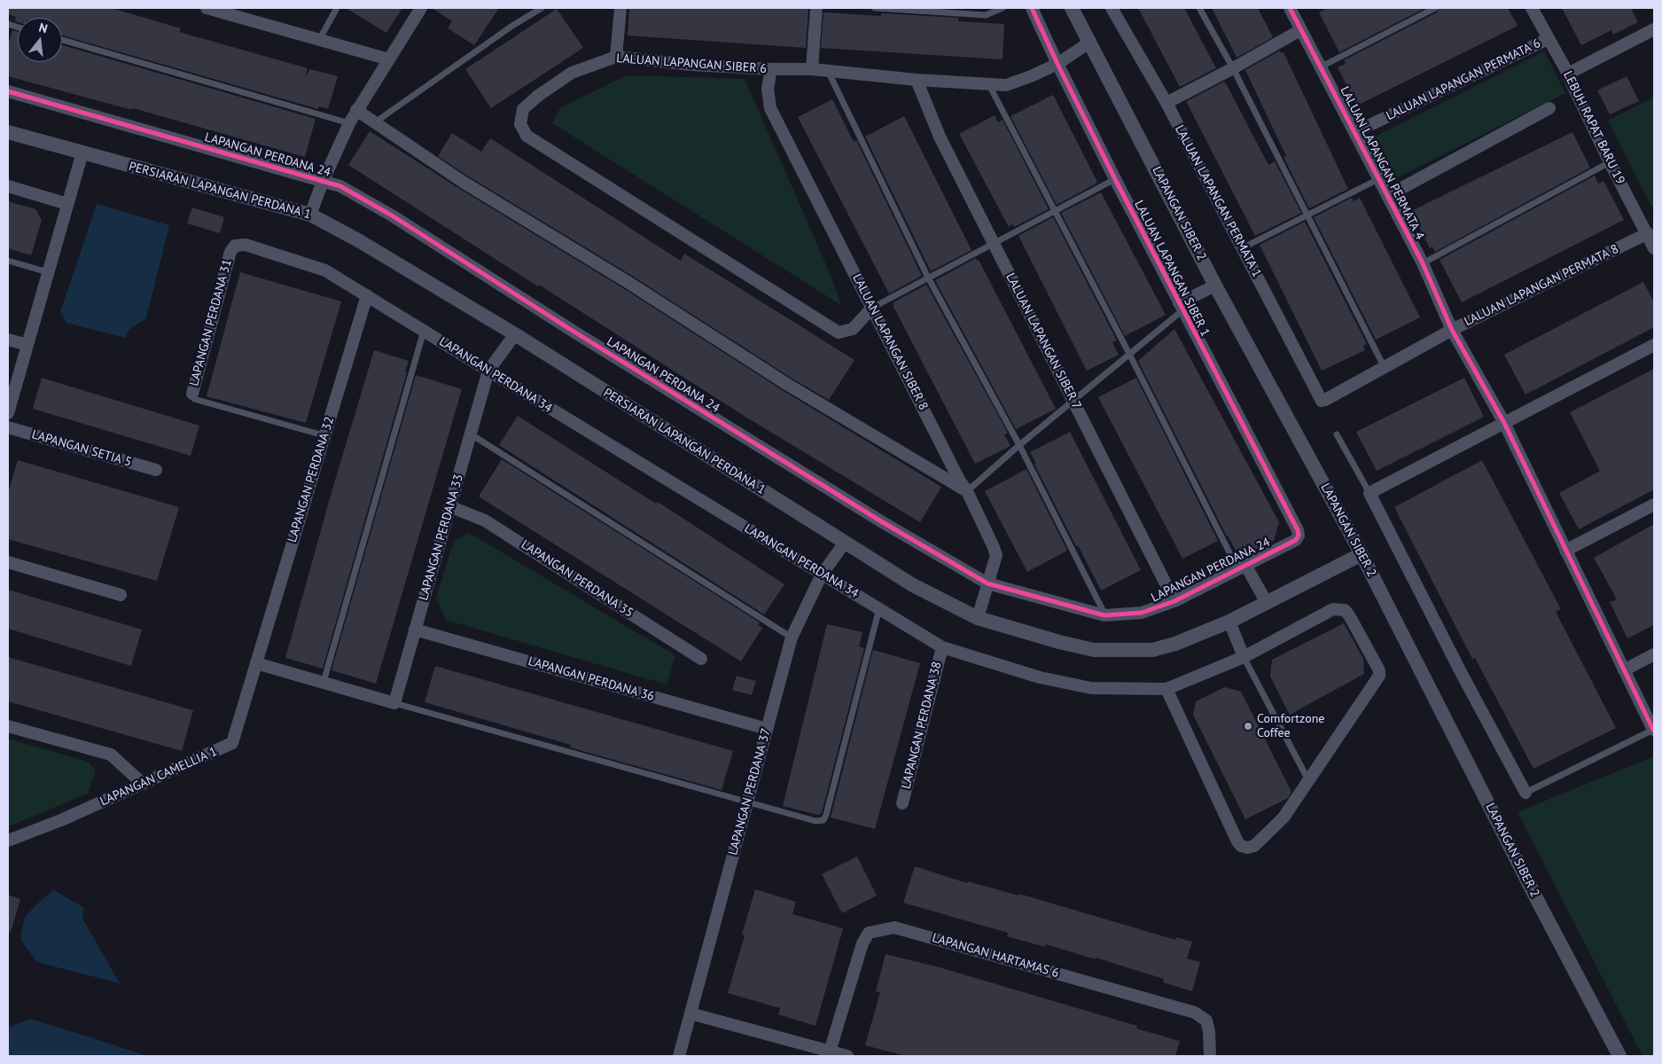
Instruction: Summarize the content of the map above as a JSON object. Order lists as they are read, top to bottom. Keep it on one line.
{"streets":{"street":["LALUAN LAPANGAN SIBER 6","LALUAN LAPANGAN PERMATA 6","LEBUH RAPAT BARU 19","LAPANGAN PERDANA 24","LALUAN LAPANGAN PERMATA 4","PERSIARAN LAPANGAN PERDANA 1","LALUAN LAPANGAN PERMATA 1","LAPANGAN SIBER 2","LALUAN LAPANGAN SIBER 1","LALUAN LAPANGAN PERMATA 8","LAPANGAN PERDANA 31","LALUAN LAPANGAN SIBER 7","LALUAN LAPANGAN SIBER 8","LAPANGAN PERDANA 34","LAPANGAN SETIA 5","LAPANGAN PERDANA 32","LAPANGAN PERDANA 33","LAPANGAN PERDANA 35","LAPANGAN PERDANA 36","LAPANGAN PERDANA 38","LAPANGAN CAMELLIA 1","LAPANGAN PERDANA 37","LAPANGAN HARTAMAS 6"]},"crossings":[["LALUAN LAPANGAN SIBER 6","LAPANGAN SIBER 2"],["LALUAN LAPANGAN SIBER 6","LALUAN LAPANGAN SIBER 1"],["LALUAN LAPANGAN SIBER 6","LALUAN LAPANGAN SIBER 7"],["LALUAN LAPANGAN SIBER 6","LALUAN LAPANGAN SIBER 8"],["LALUAN LAPANGAN PERMATA 6","LEBUH RAPAT BARU 19"],["LALUAN LAPANGAN PERMATA 6","LALUAN LAPANGAN PERMATA 4"],["LEBUH RAPAT BARU 19","LALUAN LAPANGAN PERMATA 8"],["LAPANGAN PERDANA 24","LALUAN LAPANGAN SIBER 1"],["LAPANGAN PERDANA 24","LALUAN LAPANGAN SIBER 7"],["LAPANGAN PERDANA 24","LALUAN LAPANGAN SIBER 8"],["LALUAN LAPANGAN PERMATA 4","LALUAN LAPANGAN PERMATA 8"],["PERSIARAN LAPANGAN PERDANA 1","LAPANGAN SIBER 2"],["PERSIARAN LAPANGAN PERDANA 1","LALUAN LAPANGAN SIBER 8"],["PERSIARAN LAPANGAN PERDANA 1","LAPANGAN PERDANA 33"],["PERSIARAN LAPANGAN PERDANA 1","LAPANGAN PERDANA 37"],["LALUAN LAPANGAN PERMATA 1","LALUAN LAPANGAN PERMATA 8"],["LAPANGAN PERDANA 31","LAPANGAN PERDANA 34"],["LAPANGAN PERDANA 34","LAPANGAN PERDANA 32"],["LAPANGAN PERDANA 34","LAPANGAN PERDANA 33"],["LAPANGAN PERDANA 34","LAPANGAN PERDANA 38"],["LAPANGAN PERDANA 34","LAPANGAN PERDANA 37"],["LAPANGAN PERDANA 32","LAPANGAN CAMELLIA 1"],["LAPANGAN PERDANA 33","LAPANGAN PERDANA 35"],["LAPANGAN PERDANA 33","LAPANGAN PERDANA 36"],["LAPANGAN PERDANA 36","LAPANGAN PERDANA 37"]],"places":["Comfortzone Coffee"],"north":"top"}
